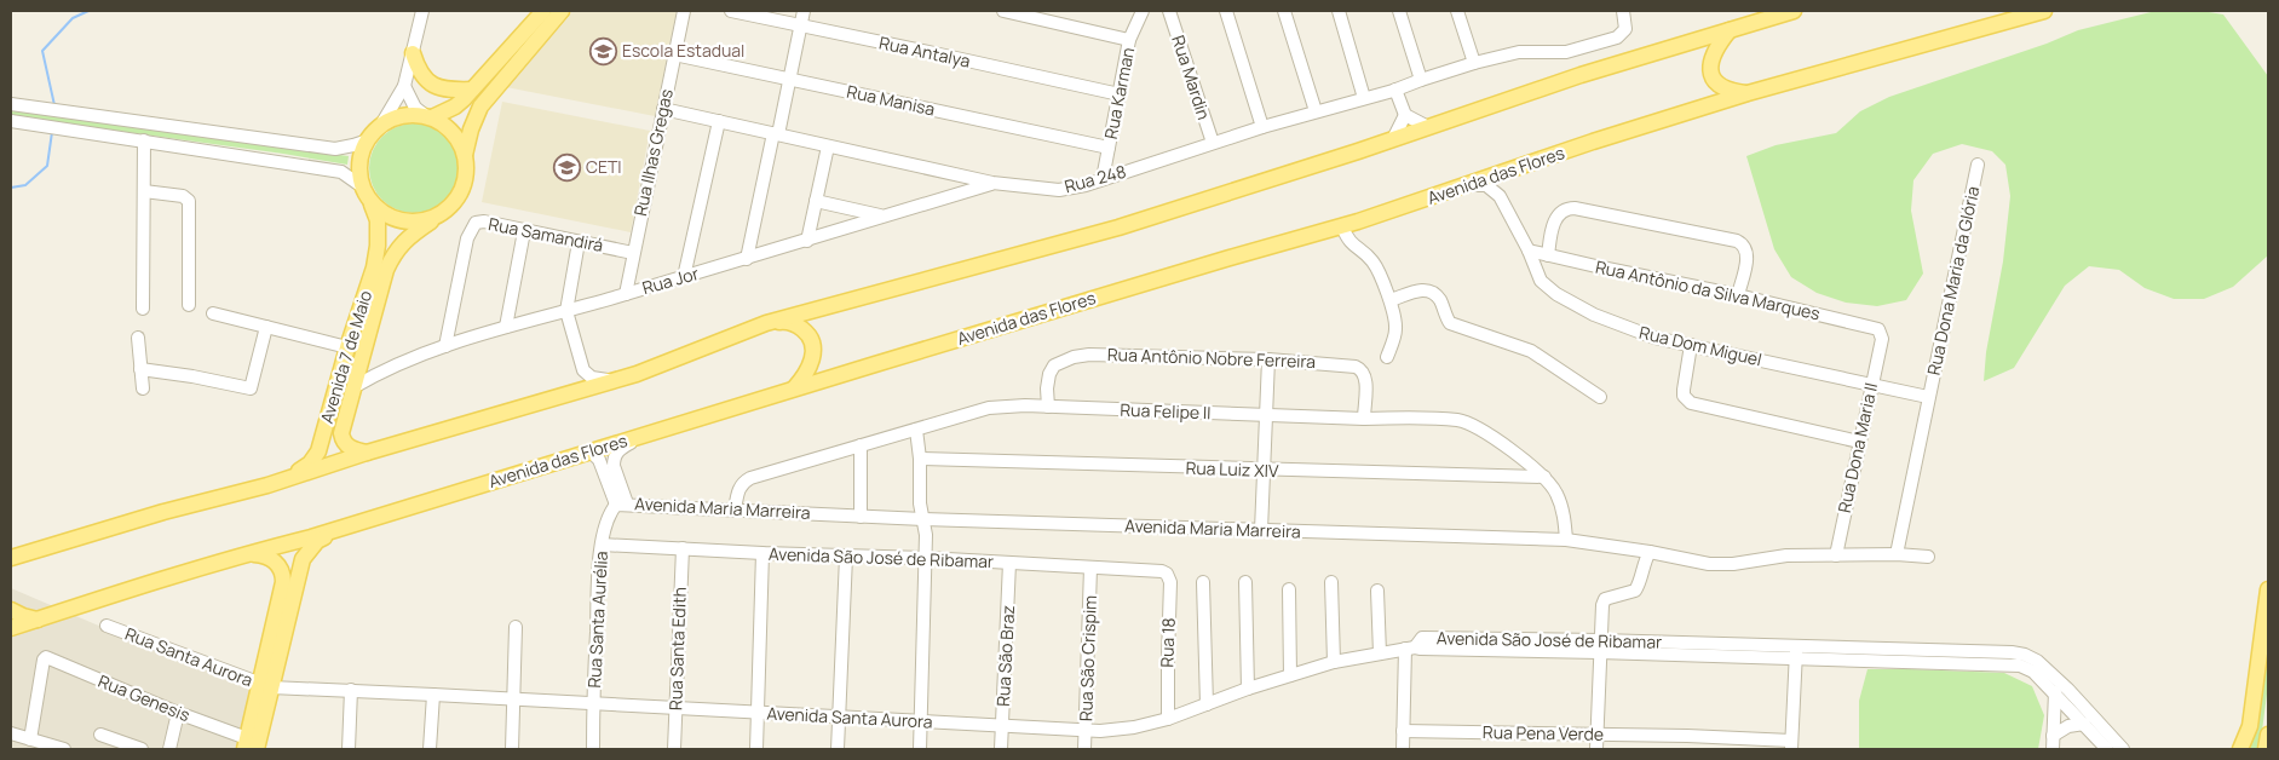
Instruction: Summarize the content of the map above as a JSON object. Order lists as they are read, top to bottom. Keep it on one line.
{"streets":{"main road":["Avenida das Flores","Avenida 7 de Maio"],"street":["Rua Antalya","Rua Mardin","Rua Karman","Rua Manisa","Rua Ilhas Gregas","Rua 248","Rua Samandirá","Rua Jor","Rua Dona Maria da Glória","Rua Antônio da Silva Marques","Rua Dom Miguel","Rua Antônio Nobre Ferreira","Rua Felipe II","Rua Dona Maria II","Rua Luiz XIV","Avenida Maria Marreira","Avenida São José de Ribamar","Rua Santa Aurélia","Rua 18","Rua Santa Edith","Rua São Braz","Rua Santa Aurora","Rua São Crispim","Rua Genesis","Avenida Santa Aurora","Rua Pena Verde"]},"crossings":[["Rua Antalya","Rua Karman"],["Rua Mardin","Rua 248"],["Rua Karman","Rua Manisa"],["Rua Karman","Rua 248"],["Rua Manisa","Rua Ilhas Gregas"],["Rua Ilhas Gregas","Rua 248"],["Rua Ilhas Gregas","Rua Samandirá"],["Rua Ilhas Gregas","Rua Jor"],["Avenida das Flores","Avenida Maria Marreira"],["Rua 248","Rua Jor"],["Rua Samandirá","Rua Jor"],["Rua Jor","Avenida 7 de Maio"],["Rua Dona Maria da Glória","Rua Dom Miguel"],["Rua Antônio da Silva Marques","Rua Dom Miguel"],["Rua Antônio da Silva Marques","Rua Dona Maria II"],["Rua Dom Miguel","Rua Dona Maria II"],["Rua Antônio Nobre Ferreira","Rua Felipe II"],["Rua Felipe II","Rua Luiz XIV"],["Rua Felipe II","Avenida Maria Marreira"],["Rua Dona Maria II","Avenida Maria Marreira"],["Avenida Maria Marreira","Rua Santa Aurélia"],["Avenida São José de Ribamar","Rua Santa Aurélia"],["Avenida São José de Ribamar","Rua 18"],["Avenida São José de Ribamar","Rua Santa Edith"],["Avenida São José de Ribamar","Rua São Braz"],["Avenida São José de Ribamar","Rua São Crispim"],["Avenida São José de Ribamar","Avenida Santa Aurora"],["Rua Santa Aurélia","Avenida Santa Aurora"],["Rua 18","Avenida Santa Aurora"],["Rua Santa Edith","Avenida Santa Aurora"],["Rua São Braz","Avenida Santa Aurora"],["Rua Santa Aurora","Avenida Santa Aurora"],["Rua São Crispim","Avenida Santa Aurora"]],"places":{"school or university":["Escola Estadual","CETI"]}}
